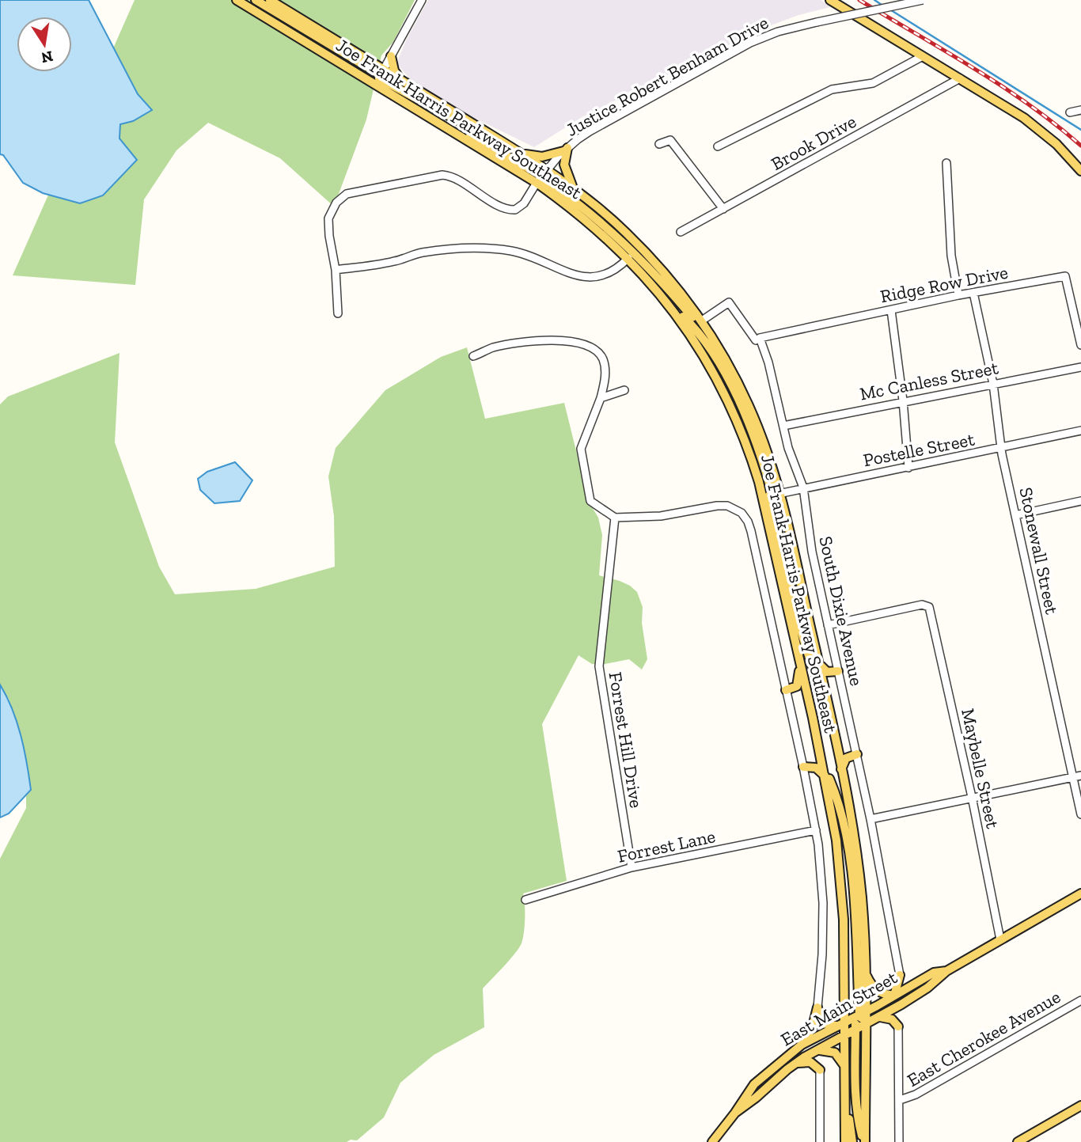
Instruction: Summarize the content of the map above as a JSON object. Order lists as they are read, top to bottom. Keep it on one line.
{"streets":{"main road":["Joe Frank Harris Parkway Southeast","East Main Street"],"street":["Justice Robert Benham Drive","Brook Drive","Ridge Row Drive","Mc Canless Street","Postelle Street","Stonewall Street","South Dixie Avenue","Forrest Hill Drive","Maybelle Street","Forrest Lane","East Cherokee Avenue"]},"crossings":[["Justice Robert Benham Drive","Joe Frank Harris Parkway Southeast"],["Joe Frank Harris Parkway Southeast","Postelle Street"],["Joe Frank Harris Parkway Southeast","South Dixie Avenue"],["Joe Frank Harris Parkway Southeast","East Main Street"],["Ridge Row Drive","Stonewall Street"],["Ridge Row Drive","South Dixie Avenue"],["Mc Canless Street","Stonewall Street"],["Mc Canless Street","South Dixie Avenue"],["Postelle Street","Stonewall Street"],["Postelle Street","South Dixie Avenue"],["South Dixie Avenue","Maybelle Street"],["Forrest Hill Drive","Forrest Lane"],["Maybelle Street","East Main Street"]],"north":"bottom"}
